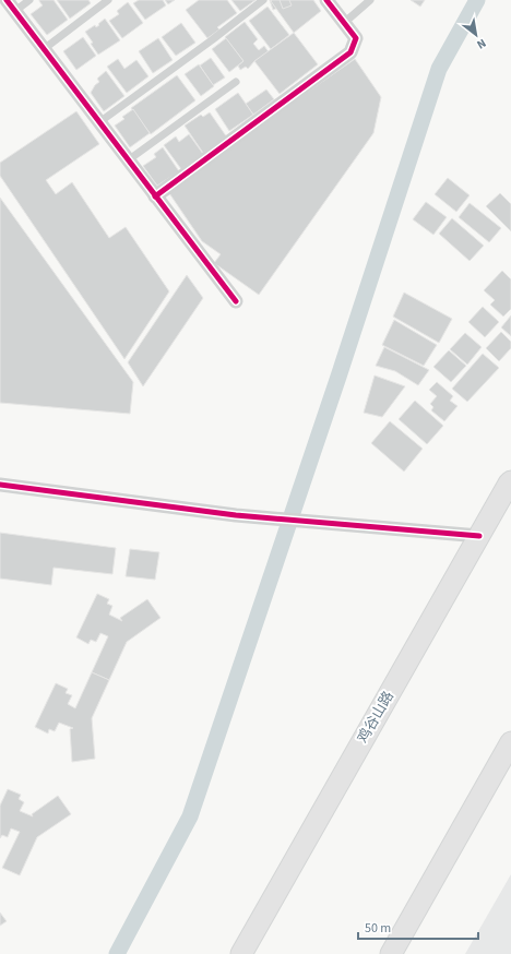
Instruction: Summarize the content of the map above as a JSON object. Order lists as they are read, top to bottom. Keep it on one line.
{"streets":{"main road":["鸡谷山路"]},"scale_bar":"50 m","north":"bottom right"}
